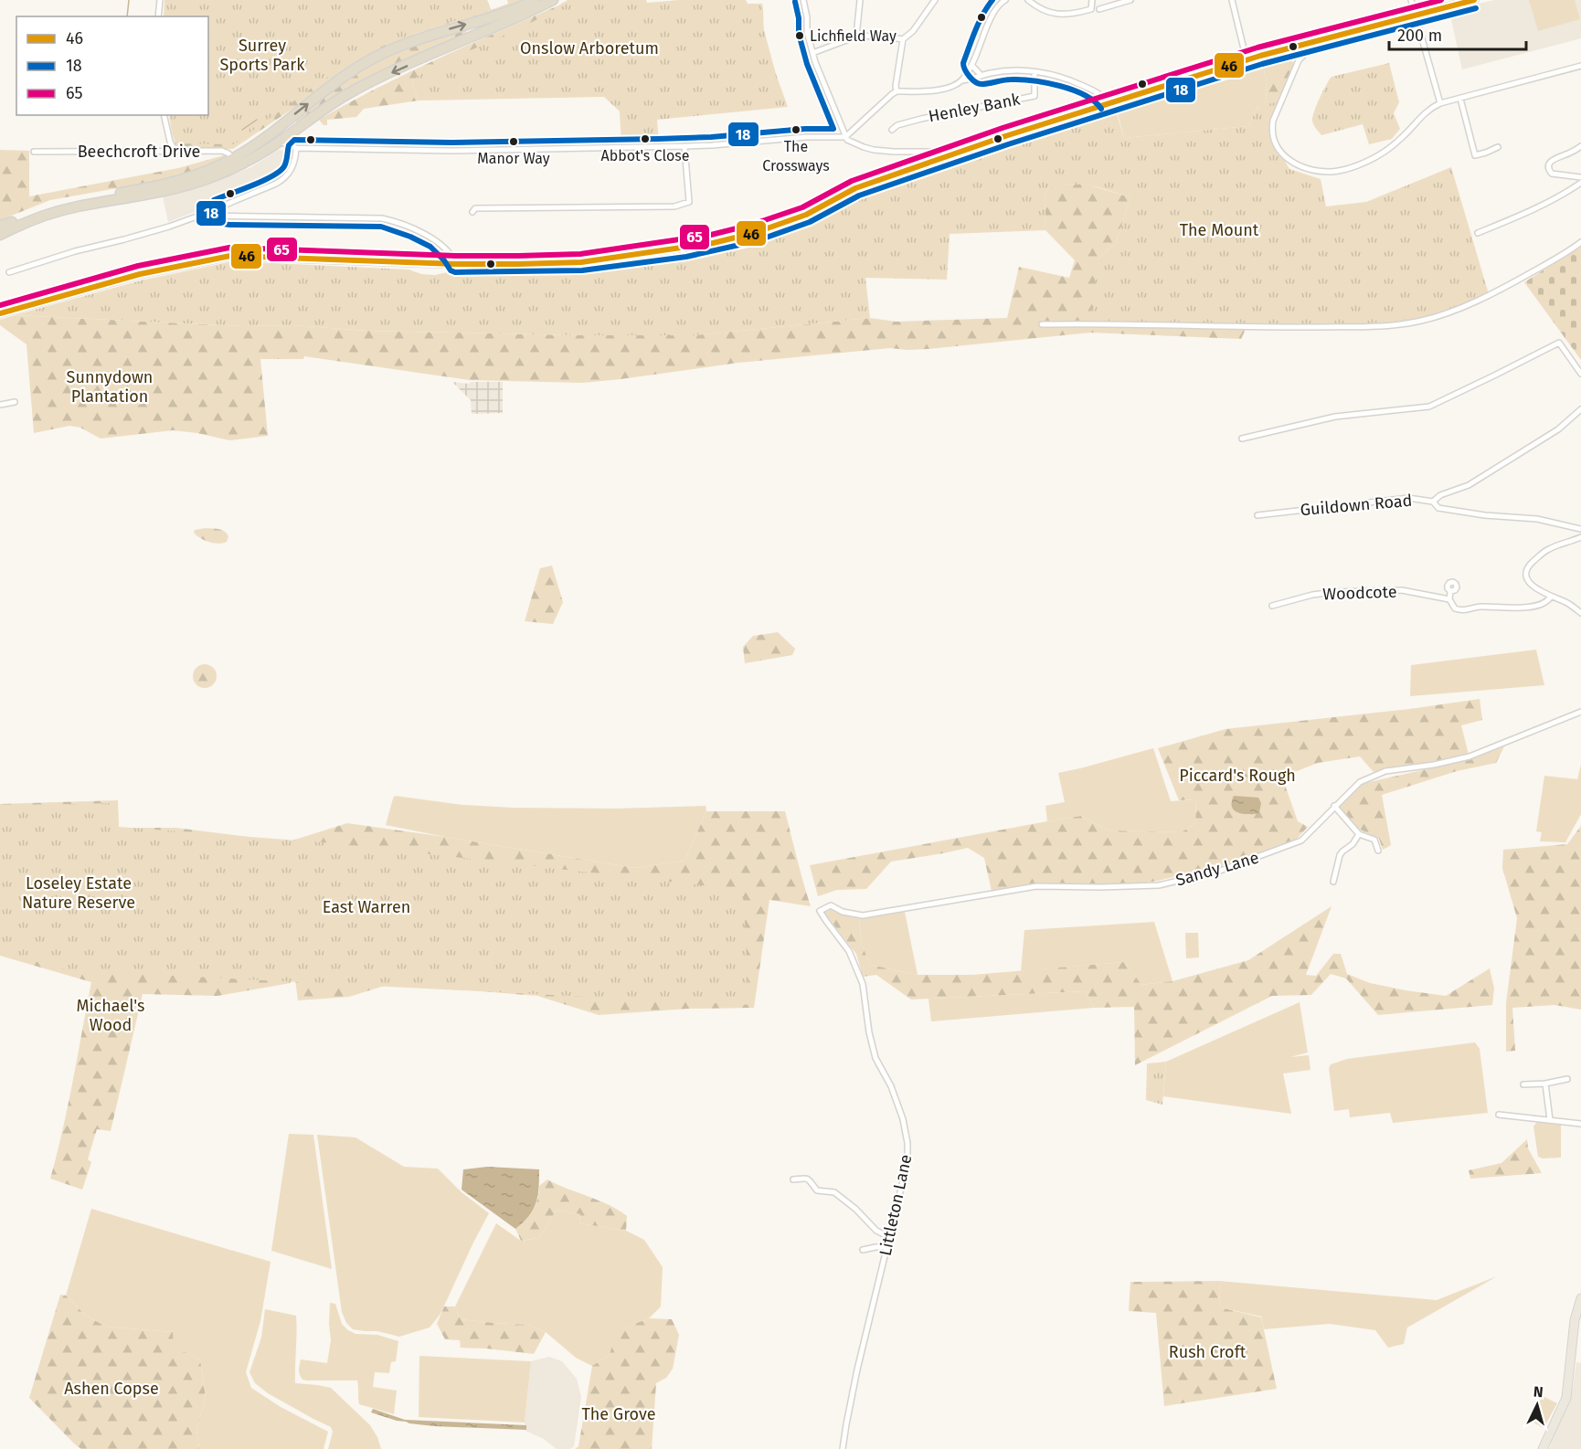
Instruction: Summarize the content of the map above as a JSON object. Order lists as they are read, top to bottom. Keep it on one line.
{"streets":{"street":["Henley Bank","Beechcroft Drive","Guildown Road","Woodcote","Sandy Lane","Littleton Lane"]},"crossings":[["Sandy Lane","Littleton Lane"]],"parks":["Surrey Sports Park","Onslow Arboretum","The Mount","Sunnydown Plantation","Piccard's Rough","Loseley Estate Nature Reserve","East Warren","Michael's Wood","Rush Croft","Ashen Copse","The Grove"],"places":["Lichfield Way","The Crossways","Abbot's Close","Manor Way"],"lines":["transit line 46","transit line 18","transit line 65"],"legend":["46","18","65"],"scale_bar":"200 m","north":"top"}
